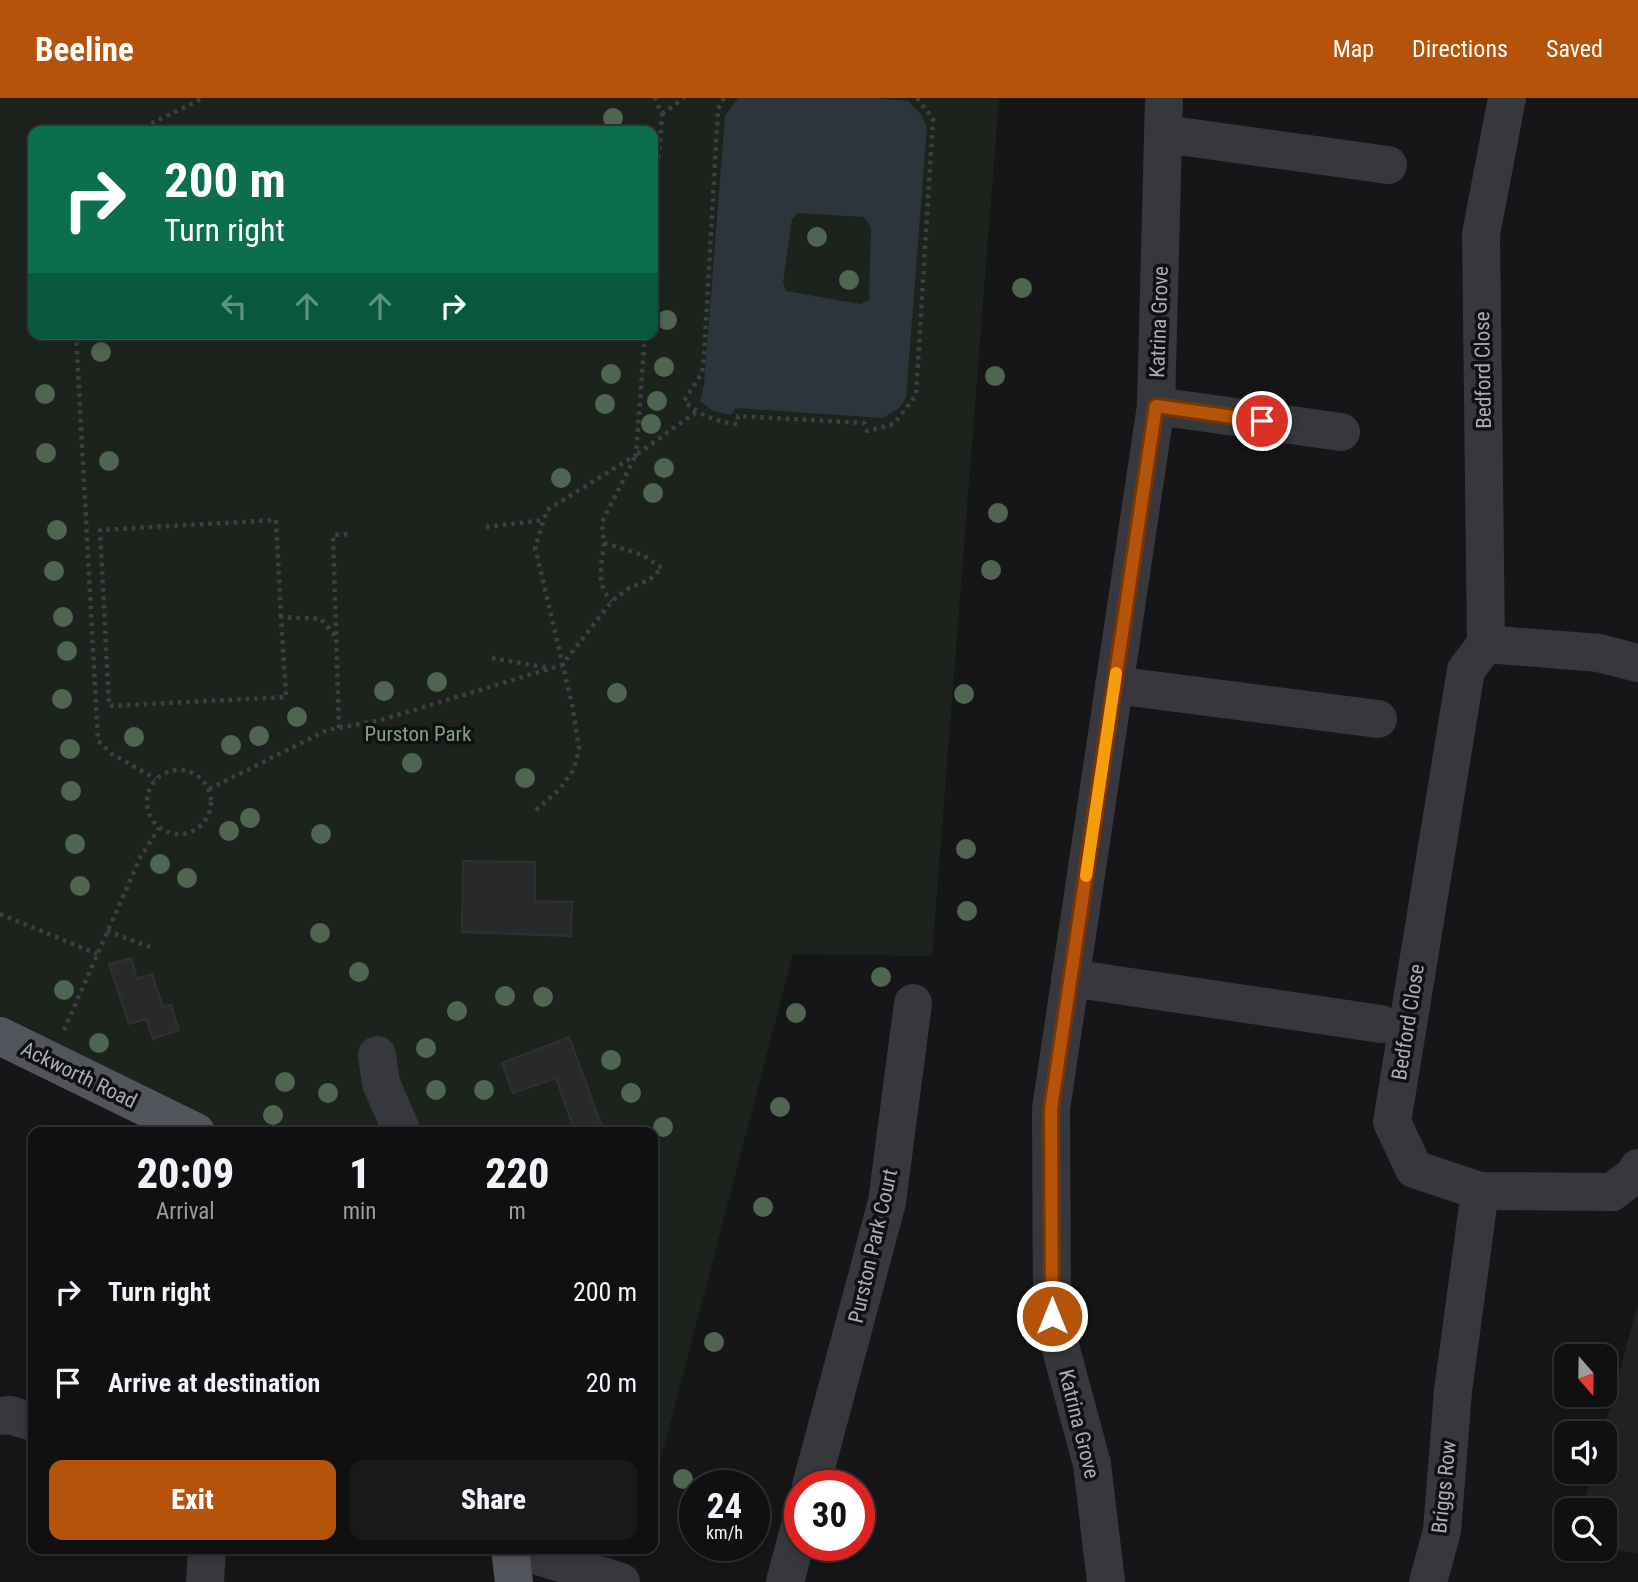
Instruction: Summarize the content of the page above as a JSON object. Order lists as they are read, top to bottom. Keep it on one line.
{"streets":{"main road":["Ackworth Road"],"street":["Katrina Grove","Bedford Close","Purston Park Court","Briggs Row"]},"crossings":[["Bedford Close","Briggs Row"]],"parks":["Purston Park"],"north":"bottom","page":{"header":"Beeline","nav":["Map","Directions","Saved"],"turn":["200 m","Turn right"],"eta":["20:09","Arrival","1","min","220","m"],"list":[{"name":"Turn right","value":"200 m"},{"name":"Arrive at destination","value":"20 m"}],"buttons":["Exit","Share"],"speed":"24 km/h","limit":"30"}}
